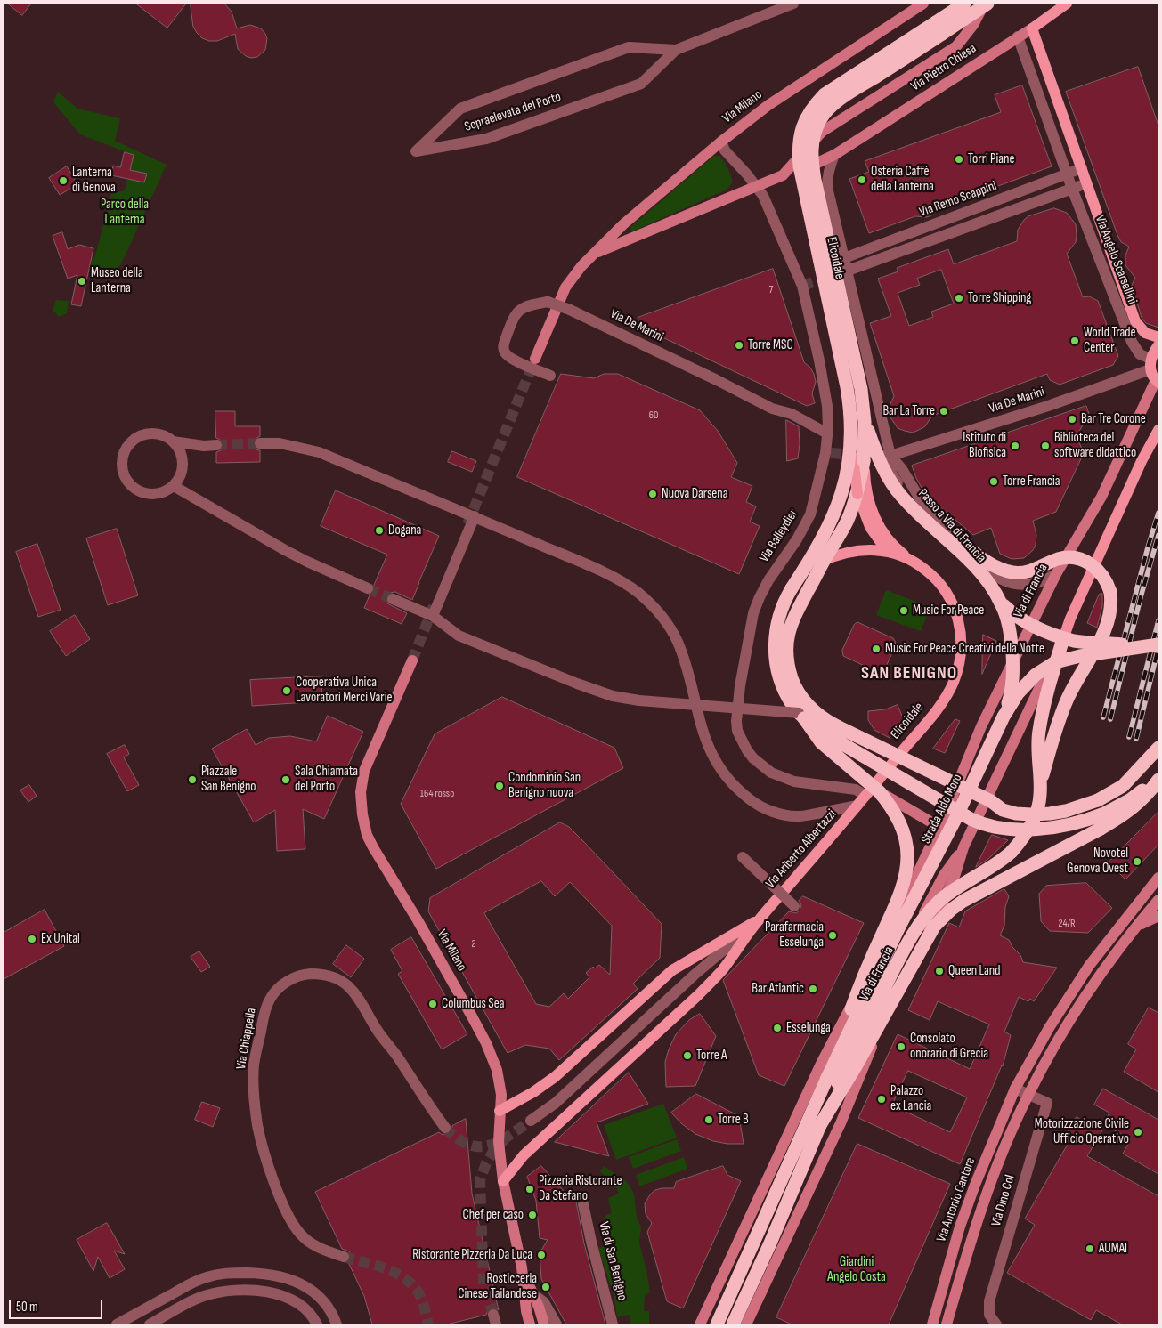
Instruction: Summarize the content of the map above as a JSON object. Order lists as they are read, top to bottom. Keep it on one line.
{"streets":{"highway":["Elicoidale","Strada Aldo Moro"],"main road":["Via Pietro Chiesa","Via Milano","Via Angelo Scarsellini","Via Balleydier","Via di Francia","Via Ariberto Albertazzi","Via Antonio Cantore"],"street":["Sopraelevata del Porto","Via Remo Scappini","Via De Marini","Passo a Via di Francia","Via Chiappella","Via Dino Col","Via di San Benigno"]},"crossings":[["Via Pietro Chiesa","Via Angelo Scarsellini"],["Via Milano","Elicoidale"],["Via Milano","Via Balleydier"],["Via Remo Scappini","Via Angelo Scarsellini"],["Elicoidale","Via De Marini"],["Elicoidale","Via Balleydier"],["Elicoidale","Via Ariberto Albertazzi"],["Via Angelo Scarsellini","Via De Marini"],["Via Angelo Scarsellini","Via di Francia"],["Via De Marini","Passo a Via di Francia"],["Via De Marini","Via Balleydier"],["Via De Marini","Via di Francia"],["Passo a Via di Francia","Via di Francia"],["Via Balleydier","Via di Francia"],["Via Balleydier","Via Ariberto Albertazzi"],["Via Antonio Cantore","Via Dino Col"]],"districts":["SAN BENIGNO"],"parks":["Parco della Lanterna","Giardini Angelo Costa"],"places":["Torri Piane","Osteria Caffè della Lanterna","Lanterna di Genova","Museo della Lanterna","Torre Shipping","World Trade Center","Torre MSC","Bar La Torre","Bar Tre Corone","Istituto di Biofisica","Biblioteca del software didattico","Torre Francia","Nuova Darsena","Dogana","Music For Peace","Music For Peace Creativi della Notte","Cooperativa Unica Lavoratori Merci Varie","Piazzale San Benigno","Sala Chiamata del Porto","Condominio San Benigno nuova","Novotel Genova Ovest","Parafarmacia Esselunga","Ex Unital","Queen Land","Bar Atlantic","Columbus Sea","Esselunga","Consolato onorario di Grecia","Torre A","Palazzo ex Lancia","Torre B","Motorizzazione Civile Ufficio Operativo","Pizzeria Ristorante Da Stefano","Chef per caso","AUMAI","Ristorante Pizzeria Da Luca","Rosticceria Cinese Tailandese"],"house_numbers":["7","60","164 rosso","24/R","2"],"scale_bar":"50 m"}
